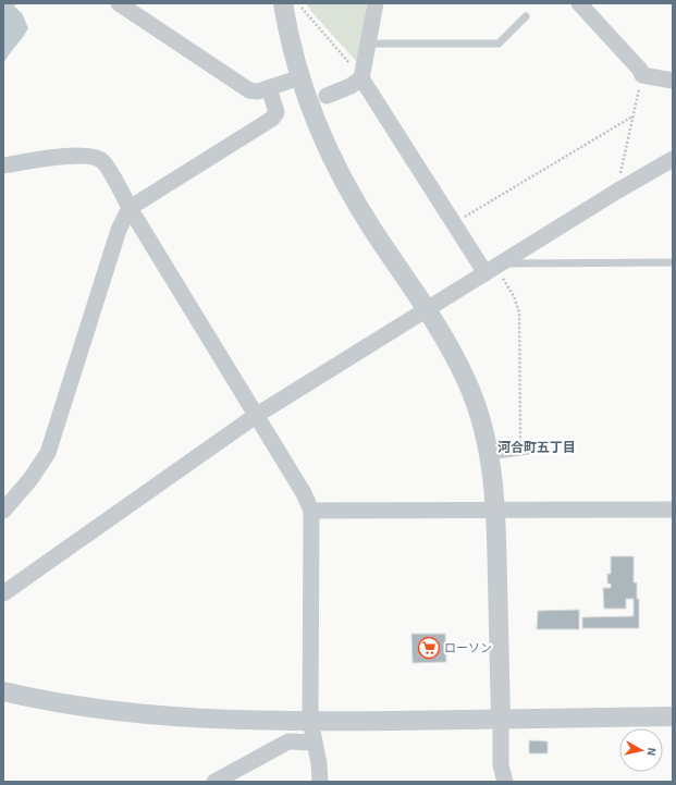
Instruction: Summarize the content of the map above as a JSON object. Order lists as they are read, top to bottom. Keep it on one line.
{"districts":["河合町五丁目"],"places":{"supermarket":["ローソン"]},"north":"right"}
